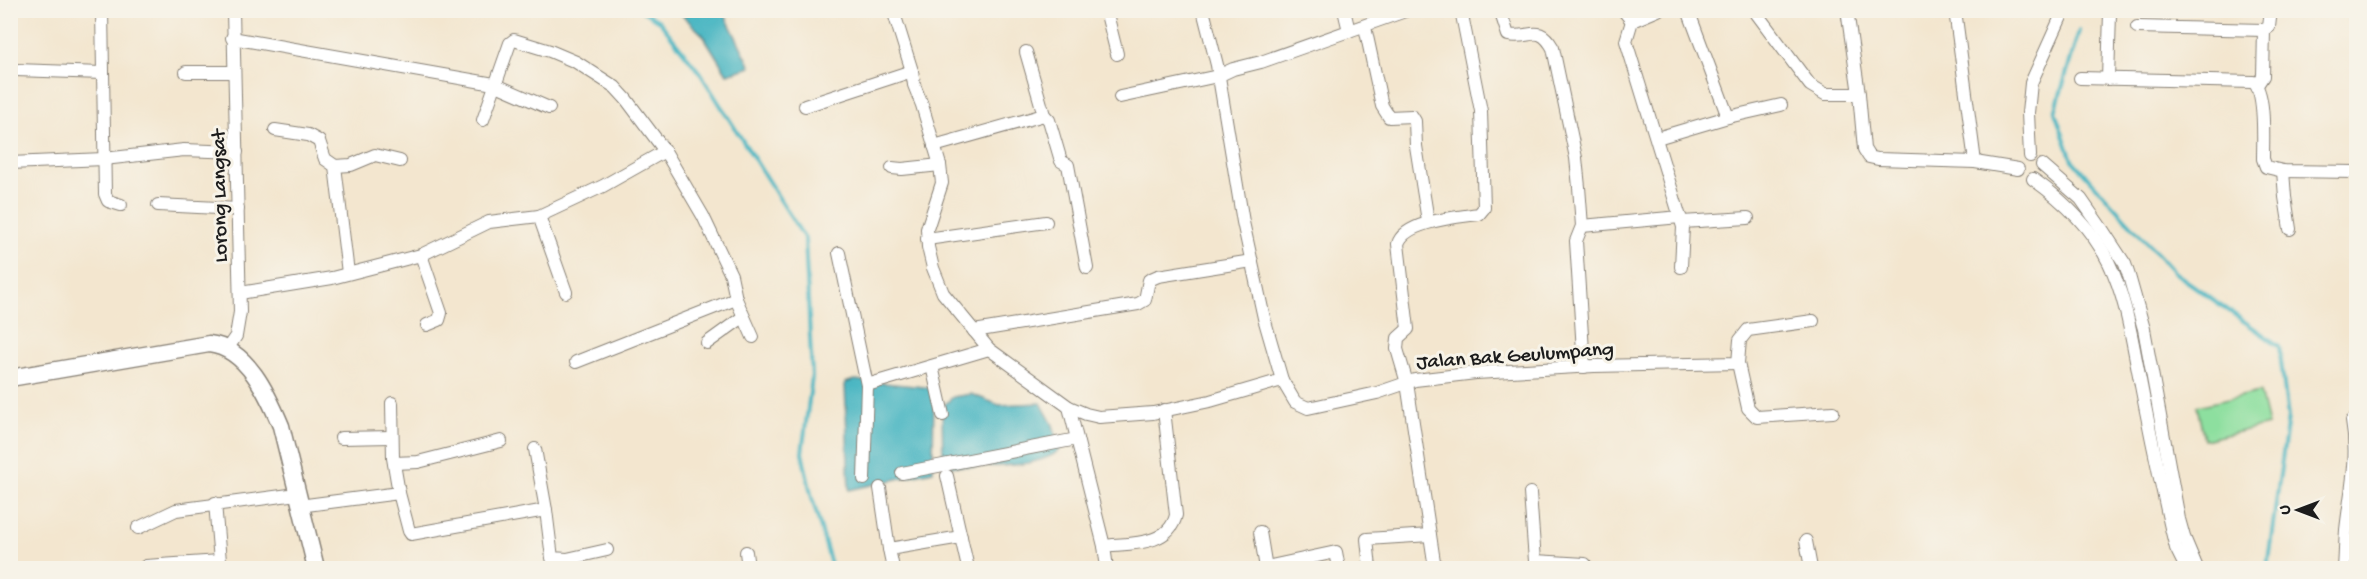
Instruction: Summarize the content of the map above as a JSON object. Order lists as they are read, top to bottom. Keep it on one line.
{"streets":{"street":["Lorong Langsat","Jalan Bak Geulumpang"]},"north":"left"}
